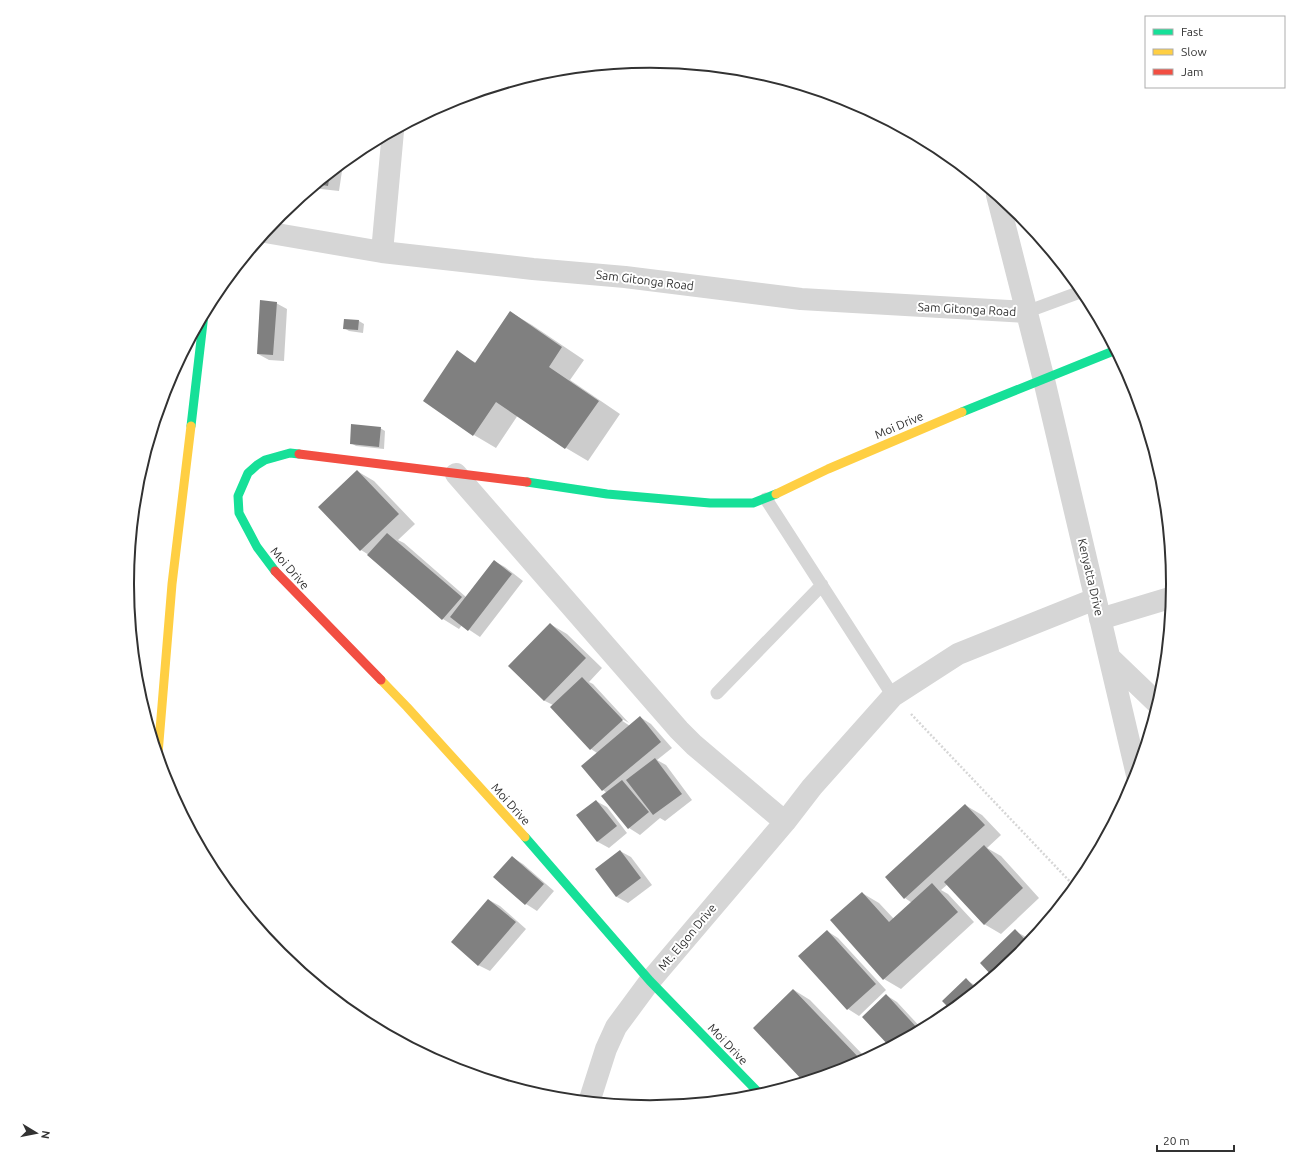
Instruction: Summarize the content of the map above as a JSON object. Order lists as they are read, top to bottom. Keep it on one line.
{"streets":{"street":["Sam Gitonga Road","Moi Drive","Kenyatta Drive","Mt. Elgon Drive"]},"crossings":[["Sam Gitonga Road","Kenyatta Drive"],["Moi Drive","Kenyatta Drive"],["Moi Drive","Mt. Elgon Drive"],["Kenyatta Drive","Mt. Elgon Drive"]],"legend":["Fast","Slow","Jam"],"scale_bar":"20 m","north":"right"}
